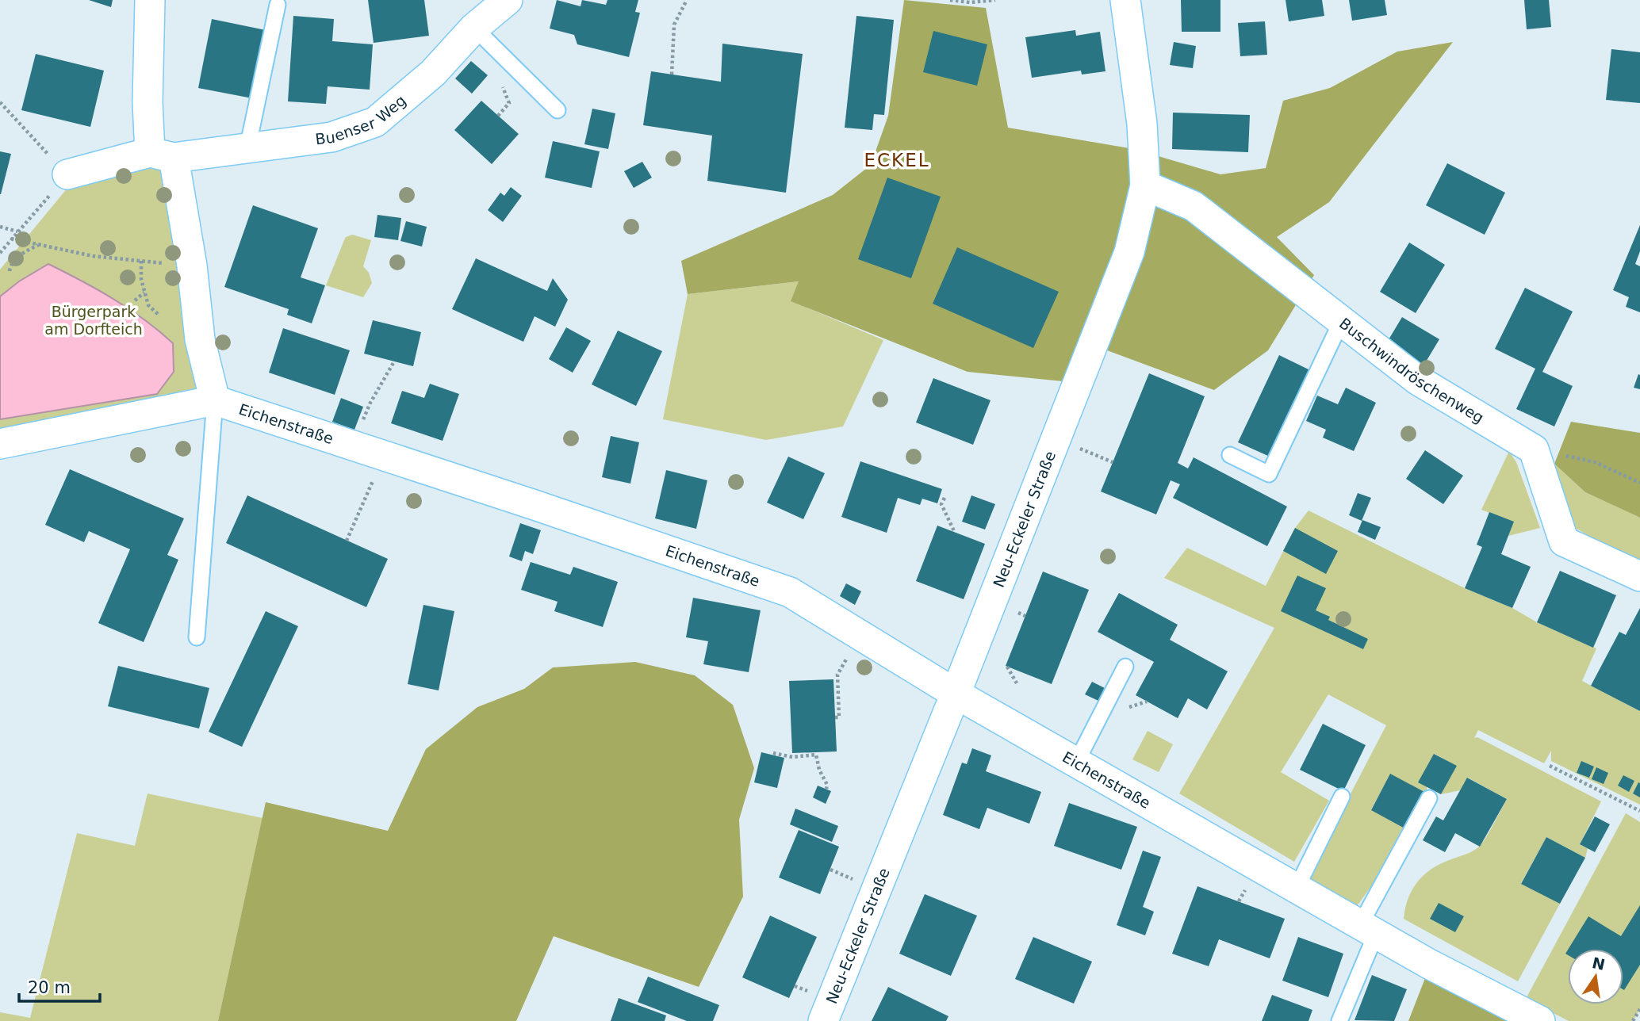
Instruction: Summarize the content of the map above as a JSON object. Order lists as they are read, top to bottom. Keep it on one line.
{"streets":{"street":["Buenser Weg","Buschwindröschenweg","Eichenstraße","Neu-Eckeler Straße"]},"crossings":[["Buschwindröschenweg","Neu-Eckeler Straße"],["Eichenstraße","Neu-Eckeler Straße"]],"districts":["ECKEL"],"parks":["Bürgerpark am Dorfteich"],"scale_bar":"20 m","north":"top"}
